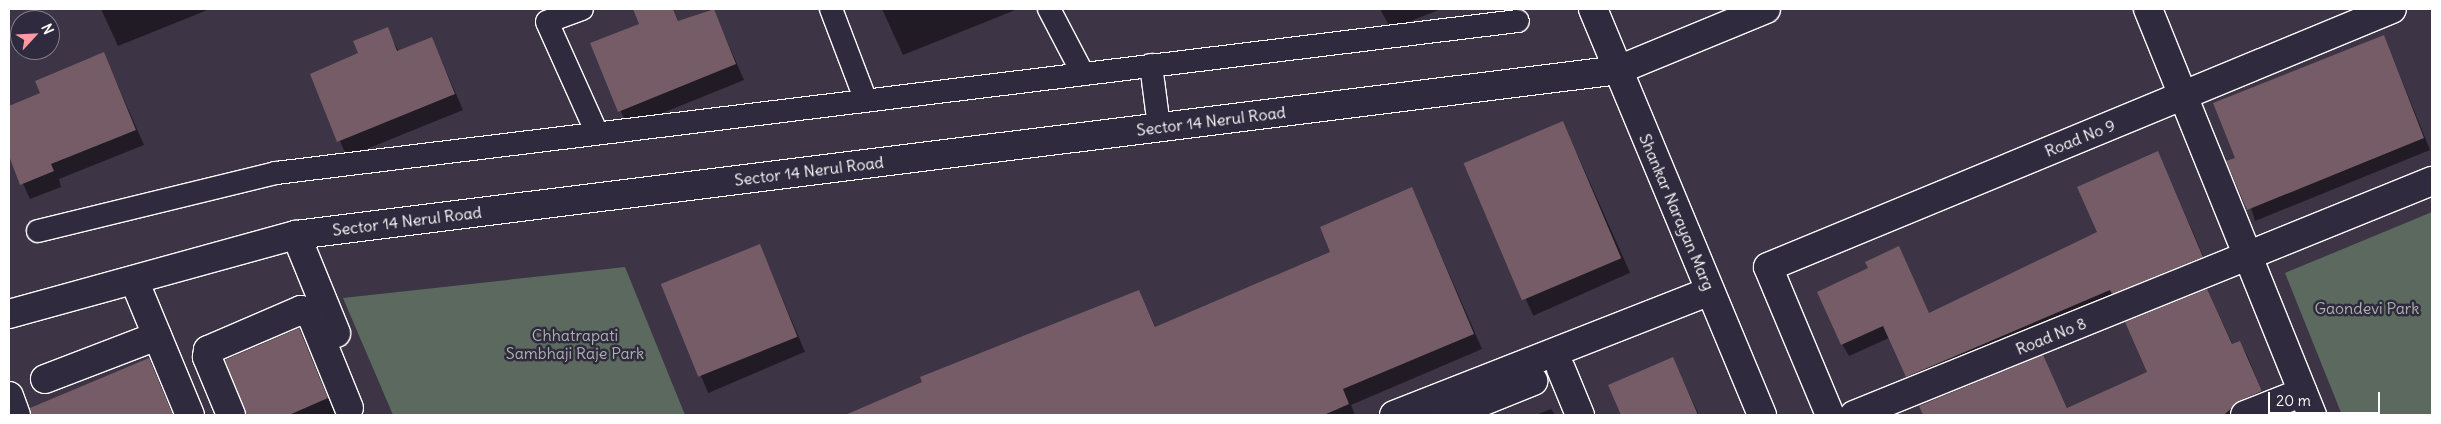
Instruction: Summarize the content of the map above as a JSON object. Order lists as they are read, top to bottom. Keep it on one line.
{"streets":{"street":["Sector 14 Nerul Road","Road No 9","Shankar Narayan Marg","Road No 8"]},"crossings":[["Sector 14 Nerul Road","Shankar Narayan Marg"]],"parks":["Gaondevi Park","Chhatrapati Sambhaji Raje Park"],"scale_bar":"20 m","north":"top right"}
